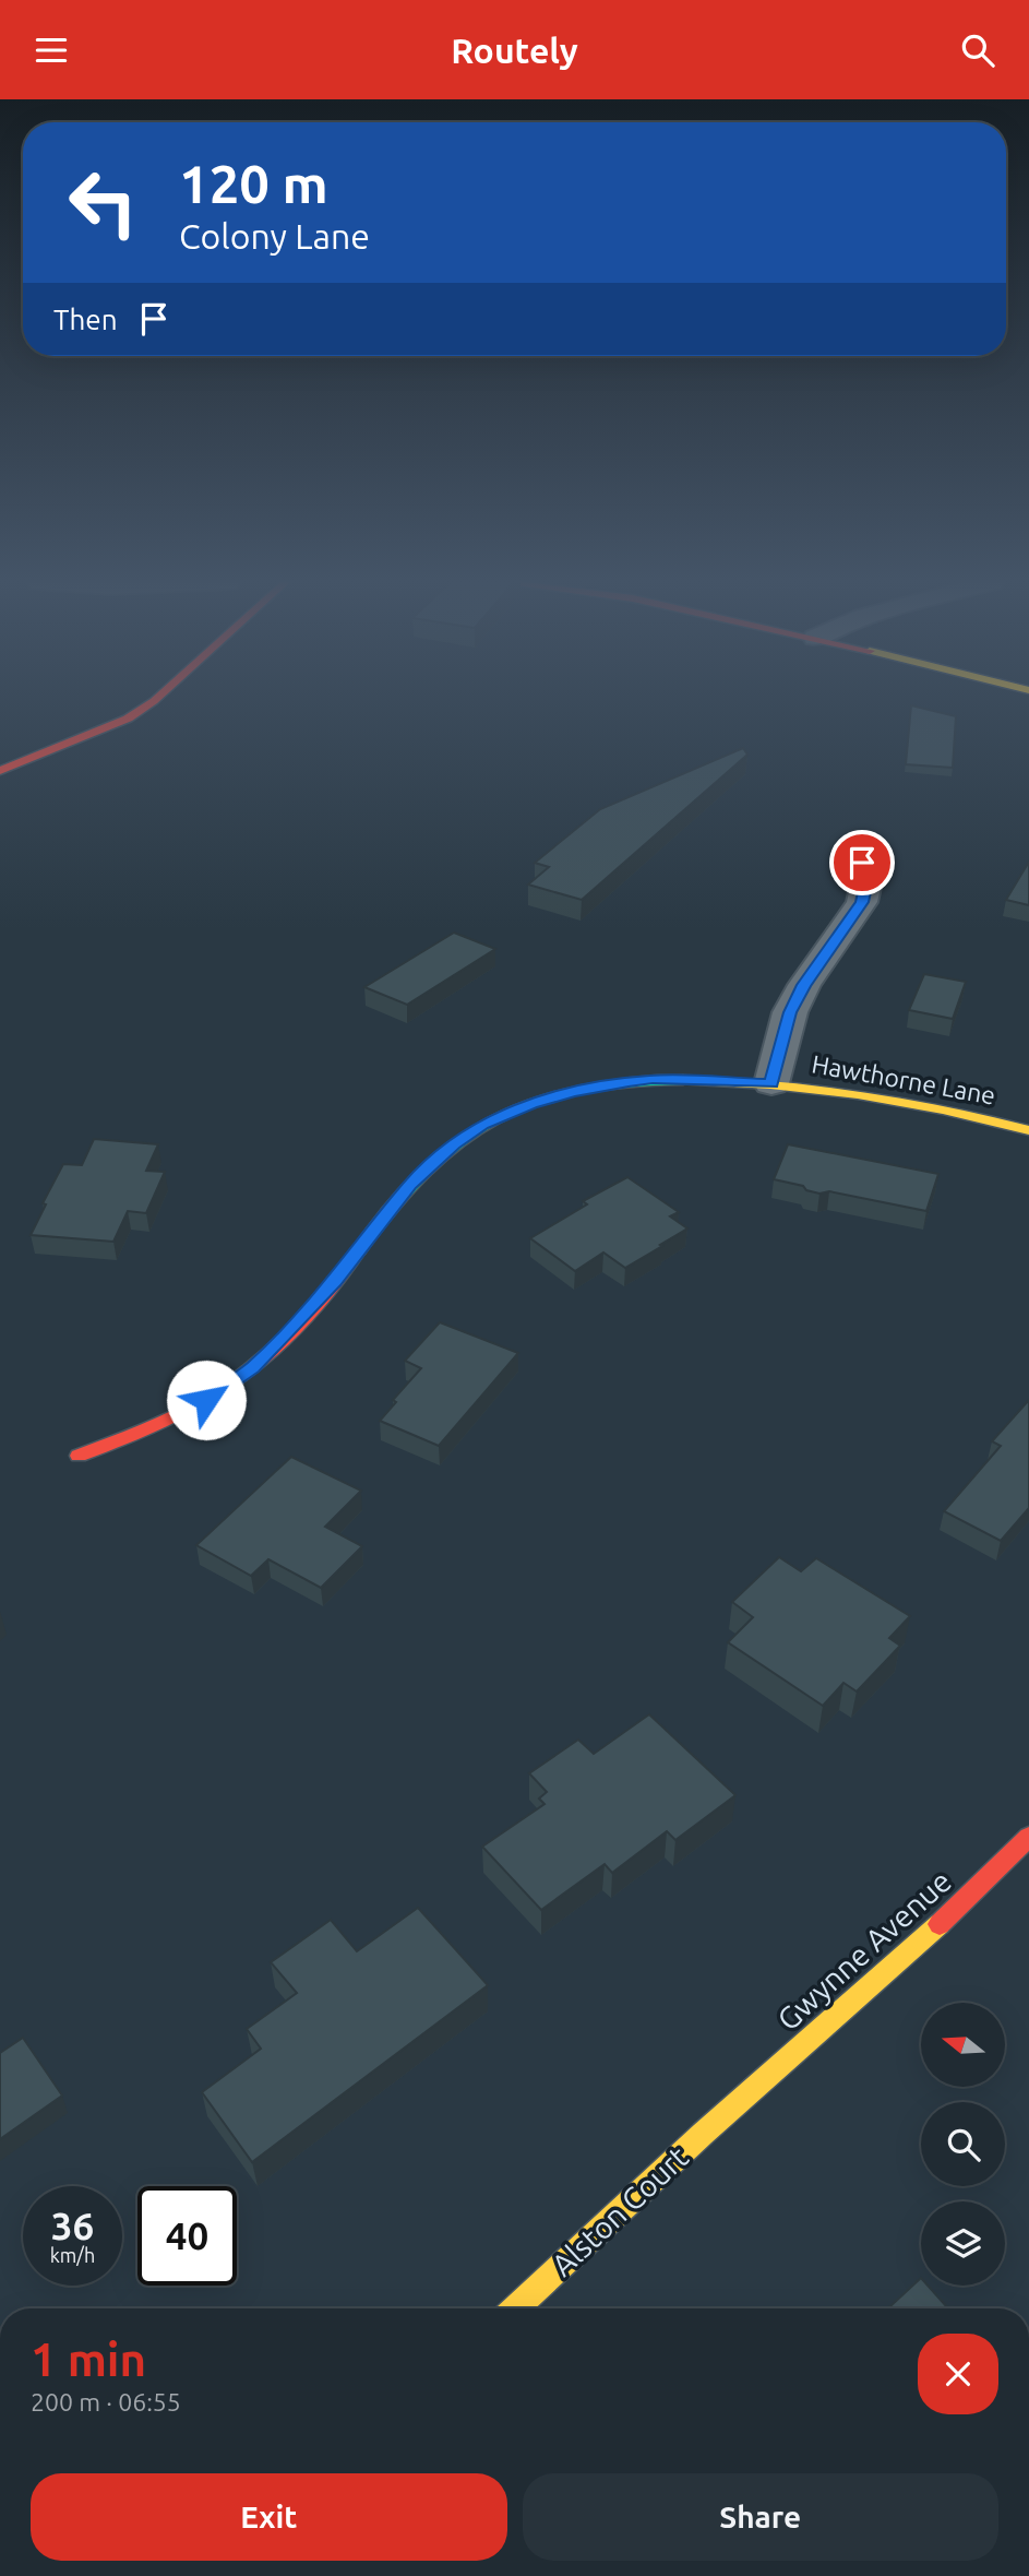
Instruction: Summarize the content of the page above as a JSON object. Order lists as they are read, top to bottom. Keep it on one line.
{"streets":{"street":["Hawthorne Lane","Gwynne Avenue","Alston Court"]},"crossings":[["Gwynne Avenue","Alston Court"]],"north":"left","page":{"header":"Routely","turn":["120 m","Colony Lane"],"then":"Then","speed":"36 km/h","limit":"40","heading":["1 min","200 m · 06:55"],"buttons":["Exit","Share"]}}
